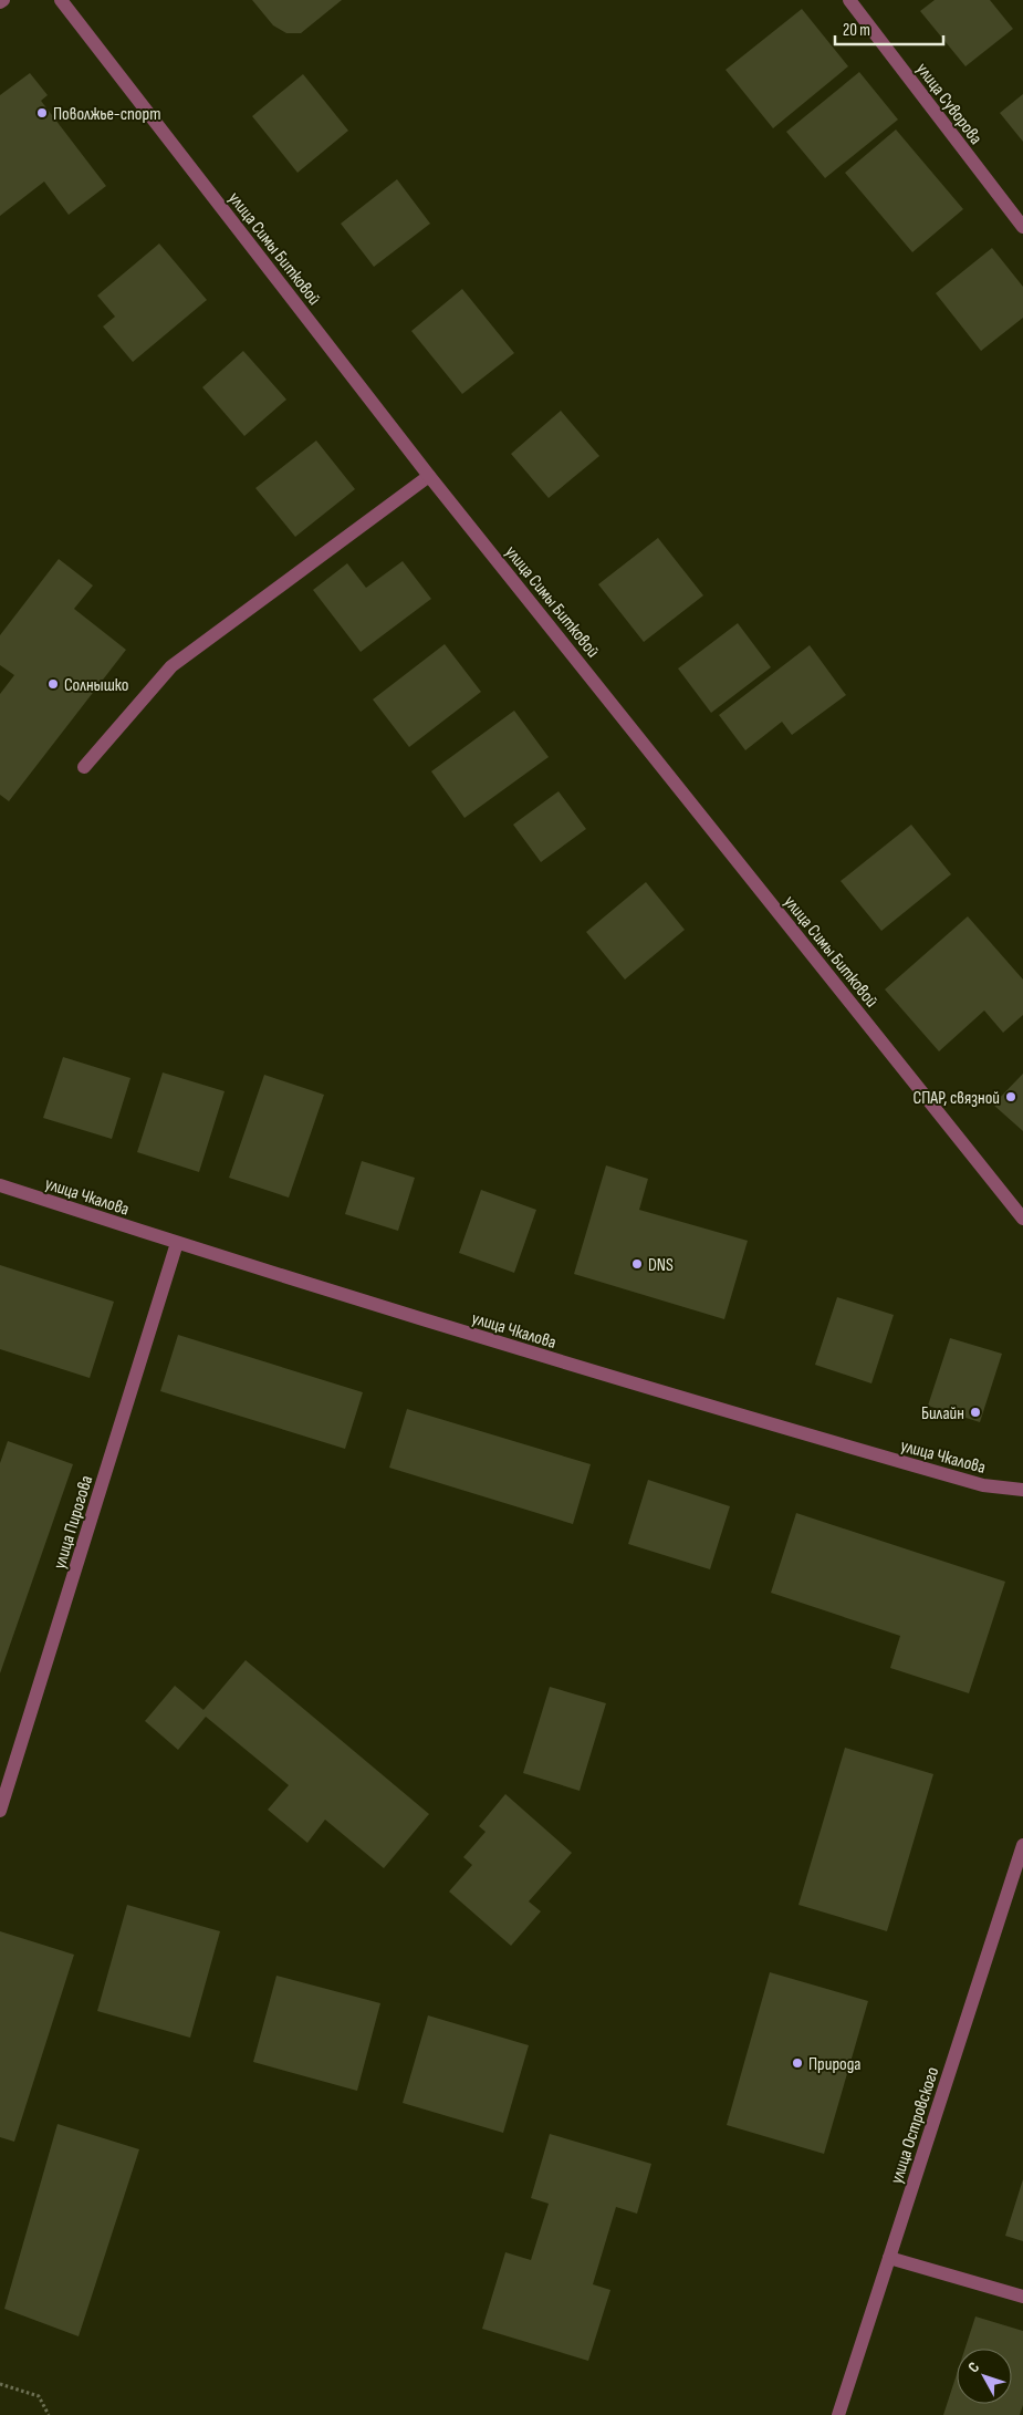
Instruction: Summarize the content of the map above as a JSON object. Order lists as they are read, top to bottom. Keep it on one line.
{"streets":{"street":["улица Суворова","улица Симы Битковой","улица Чкалова","улица Пирогова","улица Островского"]},"crossings":[["улица Чкалова","улица Пирогова"]],"places":["Поволжье-спорт","Солнышко","СПАР, связной","DNS","Билайн","Природа"],"scale_bar":"20 m","north":"top left"}
